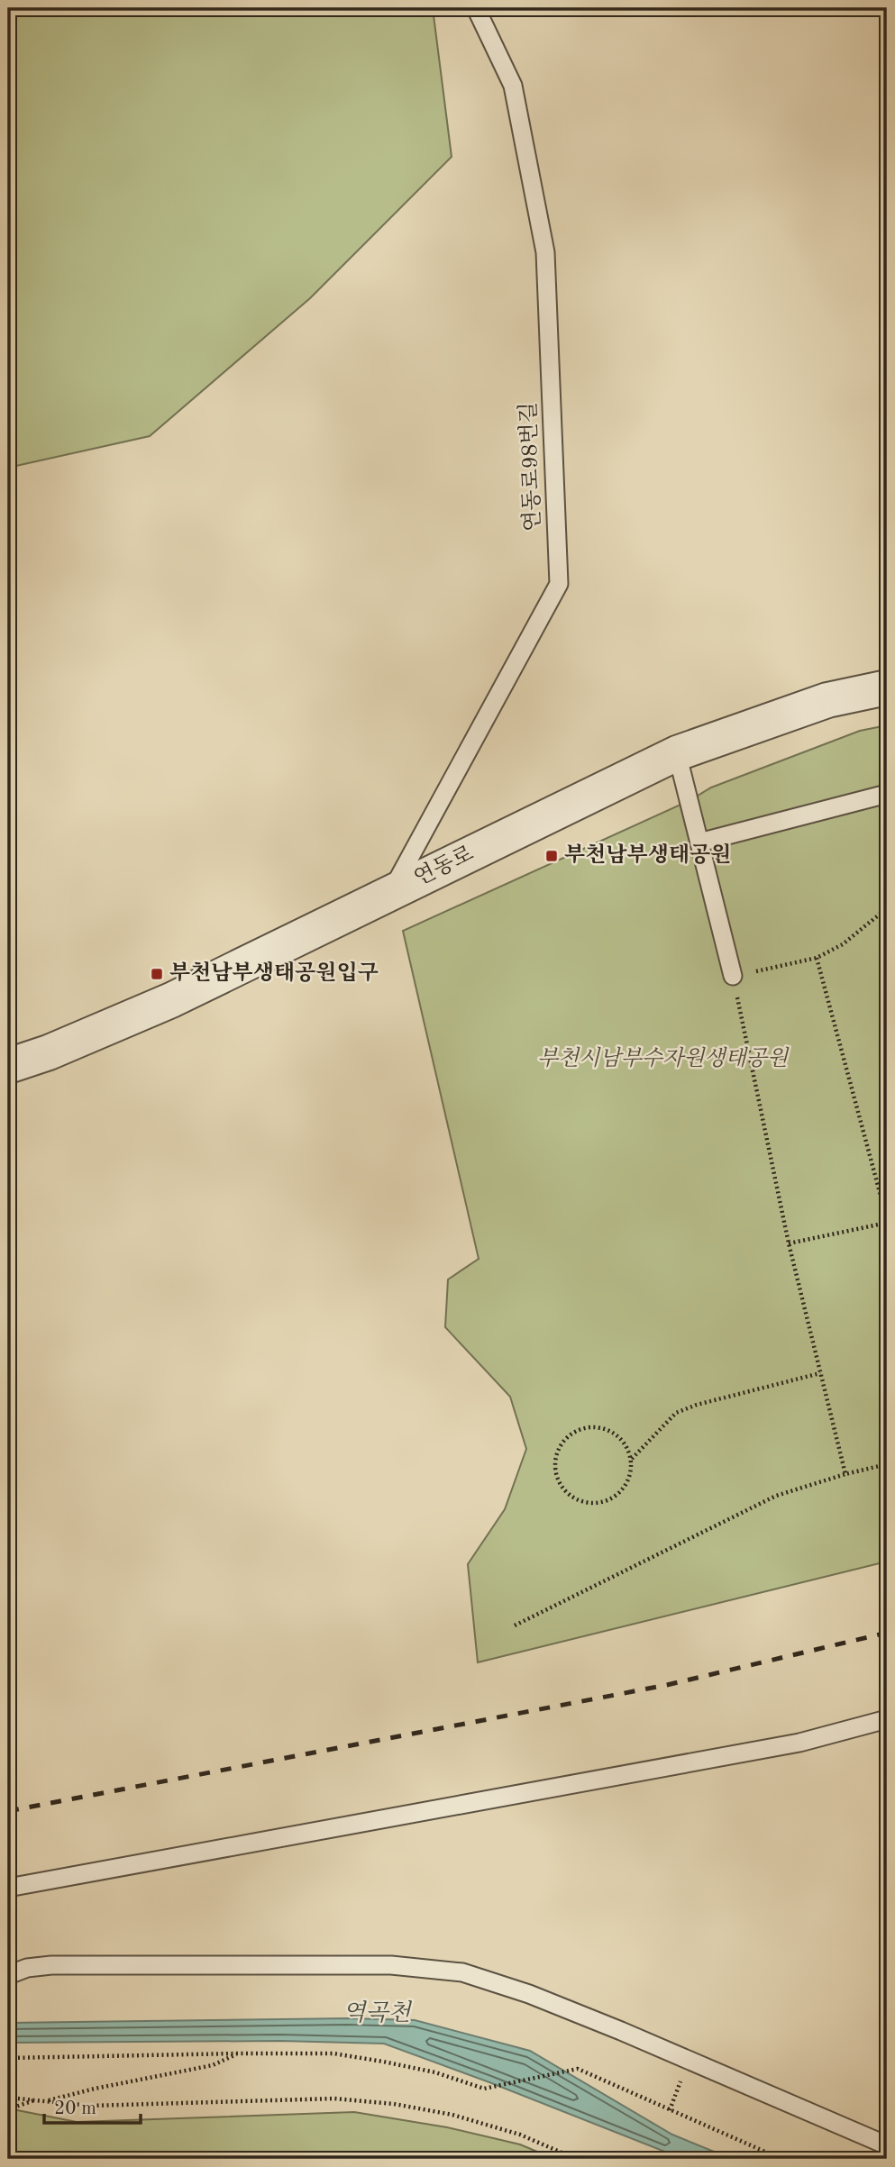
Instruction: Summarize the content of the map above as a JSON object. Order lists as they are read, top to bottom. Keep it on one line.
{"streets":{"street":["연동로"],"lane":["연동로98번길"]},"crossings":[["연동로98번길","연동로"]],"water":["역곡천"],"parks":["부천시남부수자원생태공원"],"places":{"transit":["부천남부생태공원","부천남부생태공원입구"]},"scale_bar":"20 m"}
